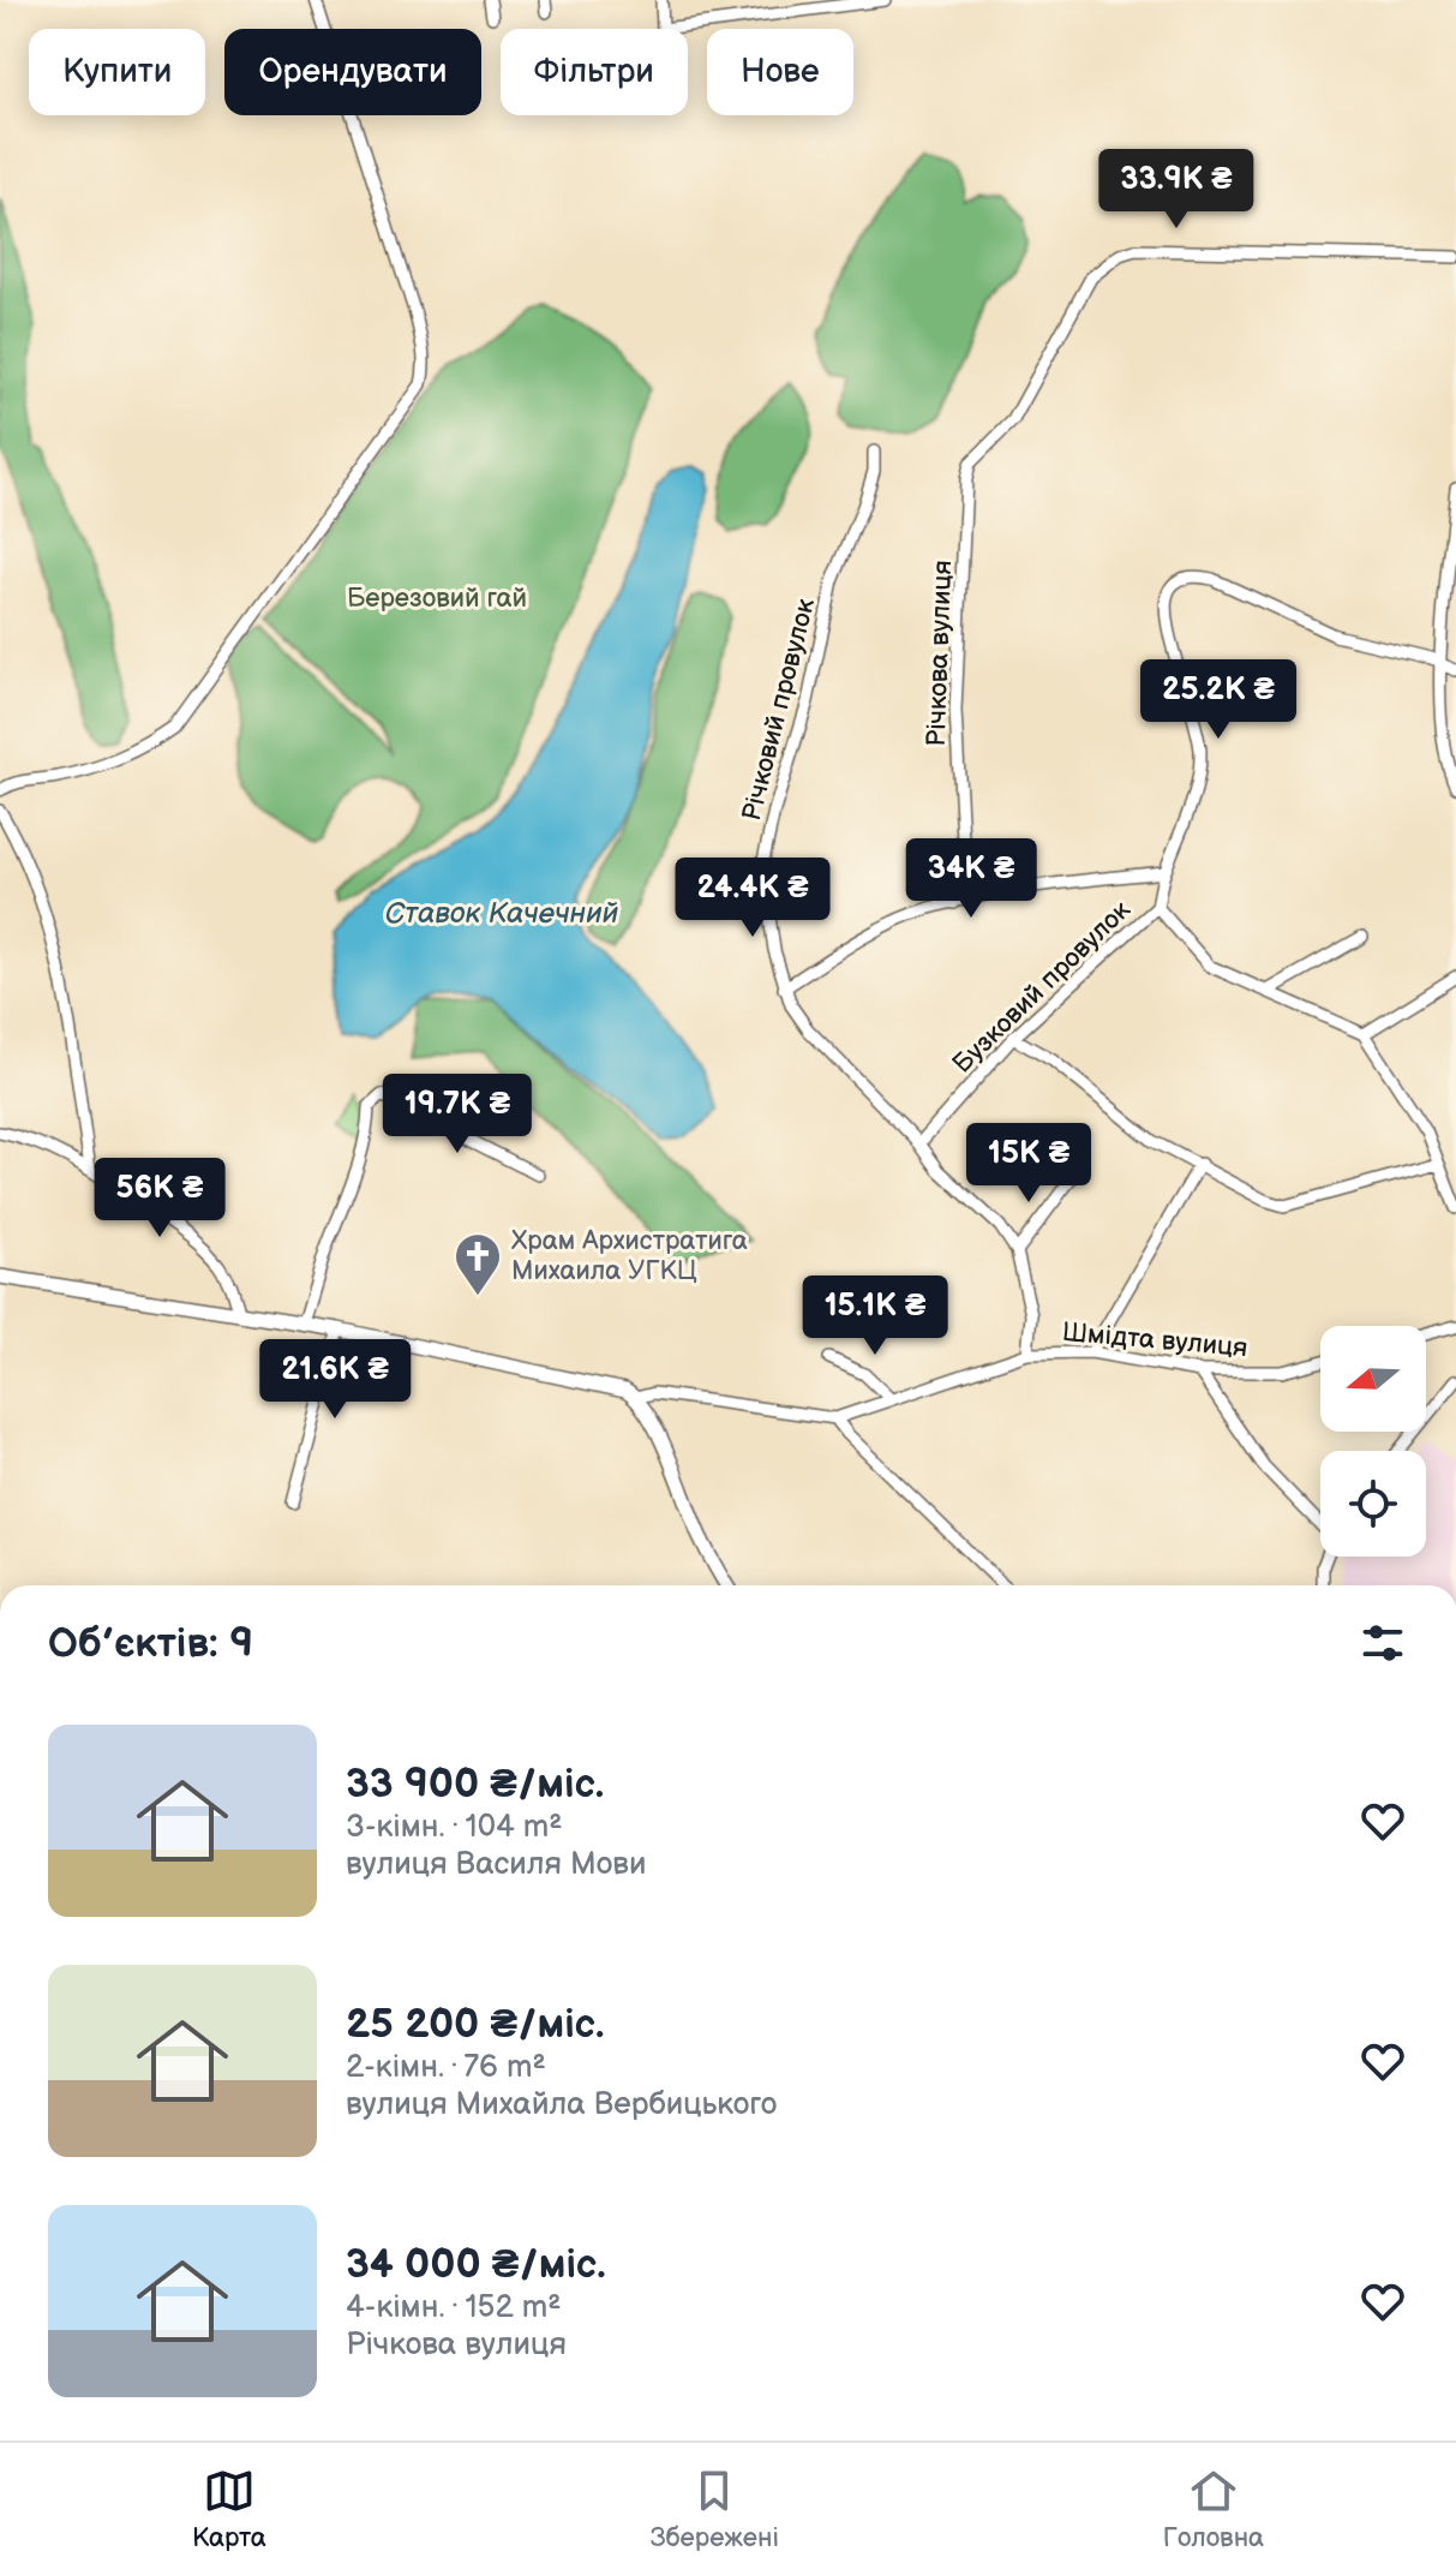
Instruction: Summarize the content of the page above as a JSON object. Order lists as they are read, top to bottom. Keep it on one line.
{"streets":{"street":["Річкова вулиця","Річковий провулок","Бузковий провулок","Шмідта вулиця"]},"crossings":[["Річковий провулок","Бузковий провулок"],["Річковий провулок","Шмідта вулиця"]],"water":["Ставок Качечний"],"parks":["Березовий гай"],"places":{"church":["Храм Архистратига Михаила УГКЦ"]},"north":"left","page":{"chip":["Купити","Орендувати","Фільтри","Нове"],"price":["33.9K ₴","25.2K ₴","34K ₴","24.4K ₴","19.7K ₴","15K ₴","56K ₴","15.1K ₴","21.6K ₴"],"heading":"Об’єктів: 9","list":[{"name":"33 900 ₴/міс.","note":"3-кімн. · 104 m² · вулиця Василя Мови"},{"name":"25 200 ₴/міс.","note":"2-кімн. · 76 m² · вулиця Михайла Вербицького"},{"name":"34 000 ₴/міс.","note":"4-кімн. · 152 m² · Річкова вулиця"}],"tabs":["Карта","Збережені","Головна"]}}
